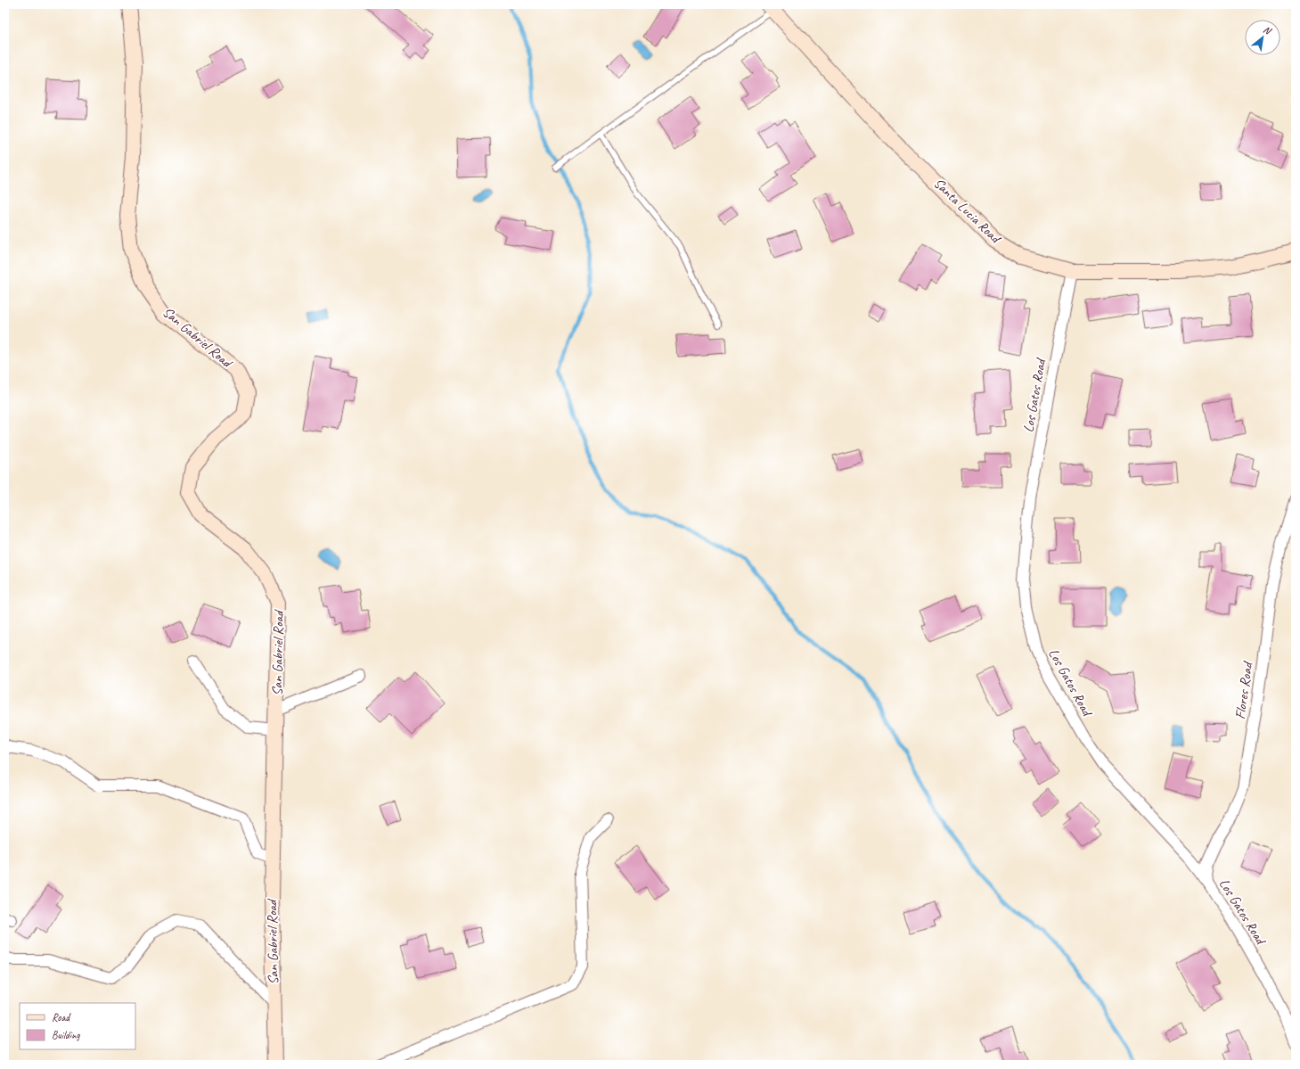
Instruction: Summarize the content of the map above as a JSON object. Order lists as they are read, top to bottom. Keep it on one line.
{"streets":{"street":["Santa Lucia Road","San Gabriel Road","Los Gatos Road","Flores Road"]},"crossings":[["Santa Lucia Road","Los Gatos Road"],["Los Gatos Road","Flores Road"]],"legend":["Road","Building"],"north":"top right"}
